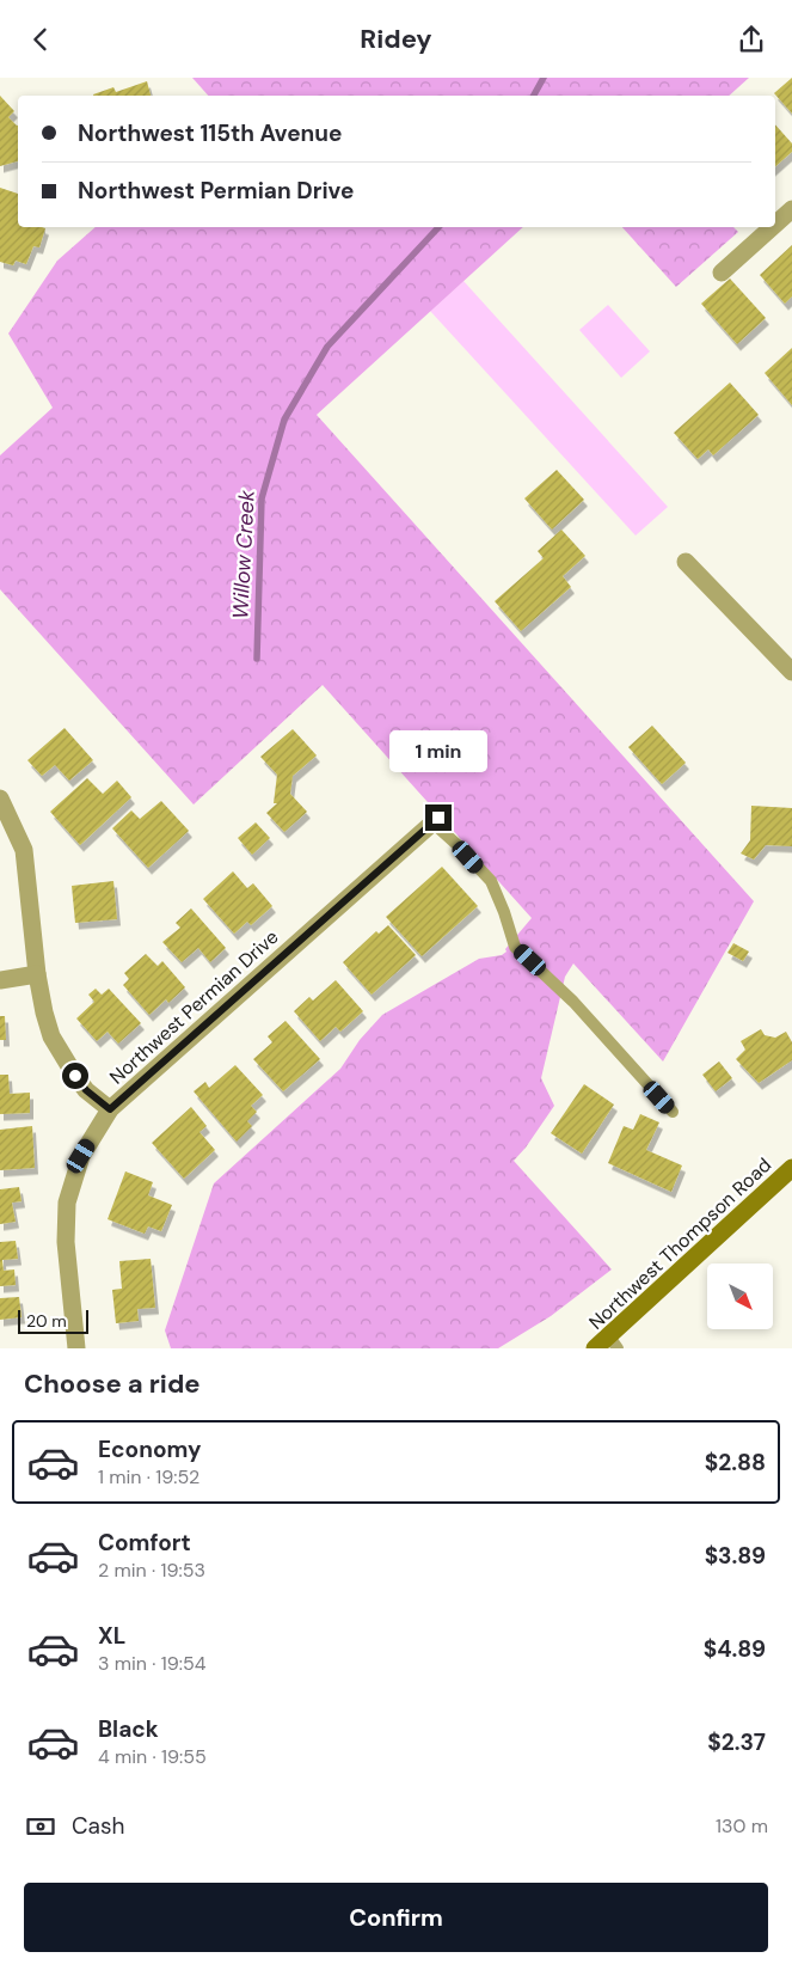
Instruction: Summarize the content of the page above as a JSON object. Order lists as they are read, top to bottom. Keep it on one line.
{"streets":{"street":["Northwest Permian Drive","Northwest Thompson Road"]},"water":["Willow Creek"],"scale_bar":"20 m","north":"bottom right","page":{"header":"Ridey","banner":["Northwest 115th Avenue","Northwest Permian Drive"],"bubble":"1 min","scale":"20 m","heading":"Choose a ride","list":[{"name":"Economy","note":"1 min · 19:52","value":"$2.88"},{"name":"Comfort","note":"2 min · 19:53","value":"$3.89"},{"name":"XL","note":"3 min · 19:54","value":"$4.89"},{"name":"Black","note":"4 min · 19:55","value":"$2.37"}],"pay":["Cash","130 m"],"buttons":"Confirm"}}
